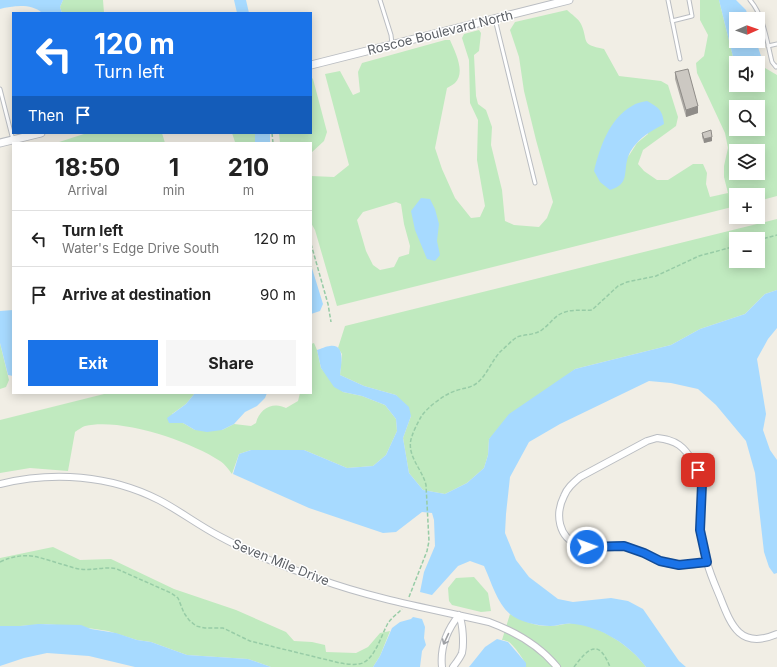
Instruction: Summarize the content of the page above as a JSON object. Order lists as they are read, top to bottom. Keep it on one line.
{"streets":{"street":["Roscoe Boulevard North","Seven Mile Drive"]},"north":"right","page":{"map_buttons":["+","−"],"turn":["120 m","Turn left"],"then":"Then","eta":["18:50","Arrival","1","min","210","m"],"list":[{"name":"Turn left","note":"Water's Edge Drive South","value":"120 m"},{"name":"Arrive at destination","value":"90 m"}],"buttons":["Exit","Share"]}}
